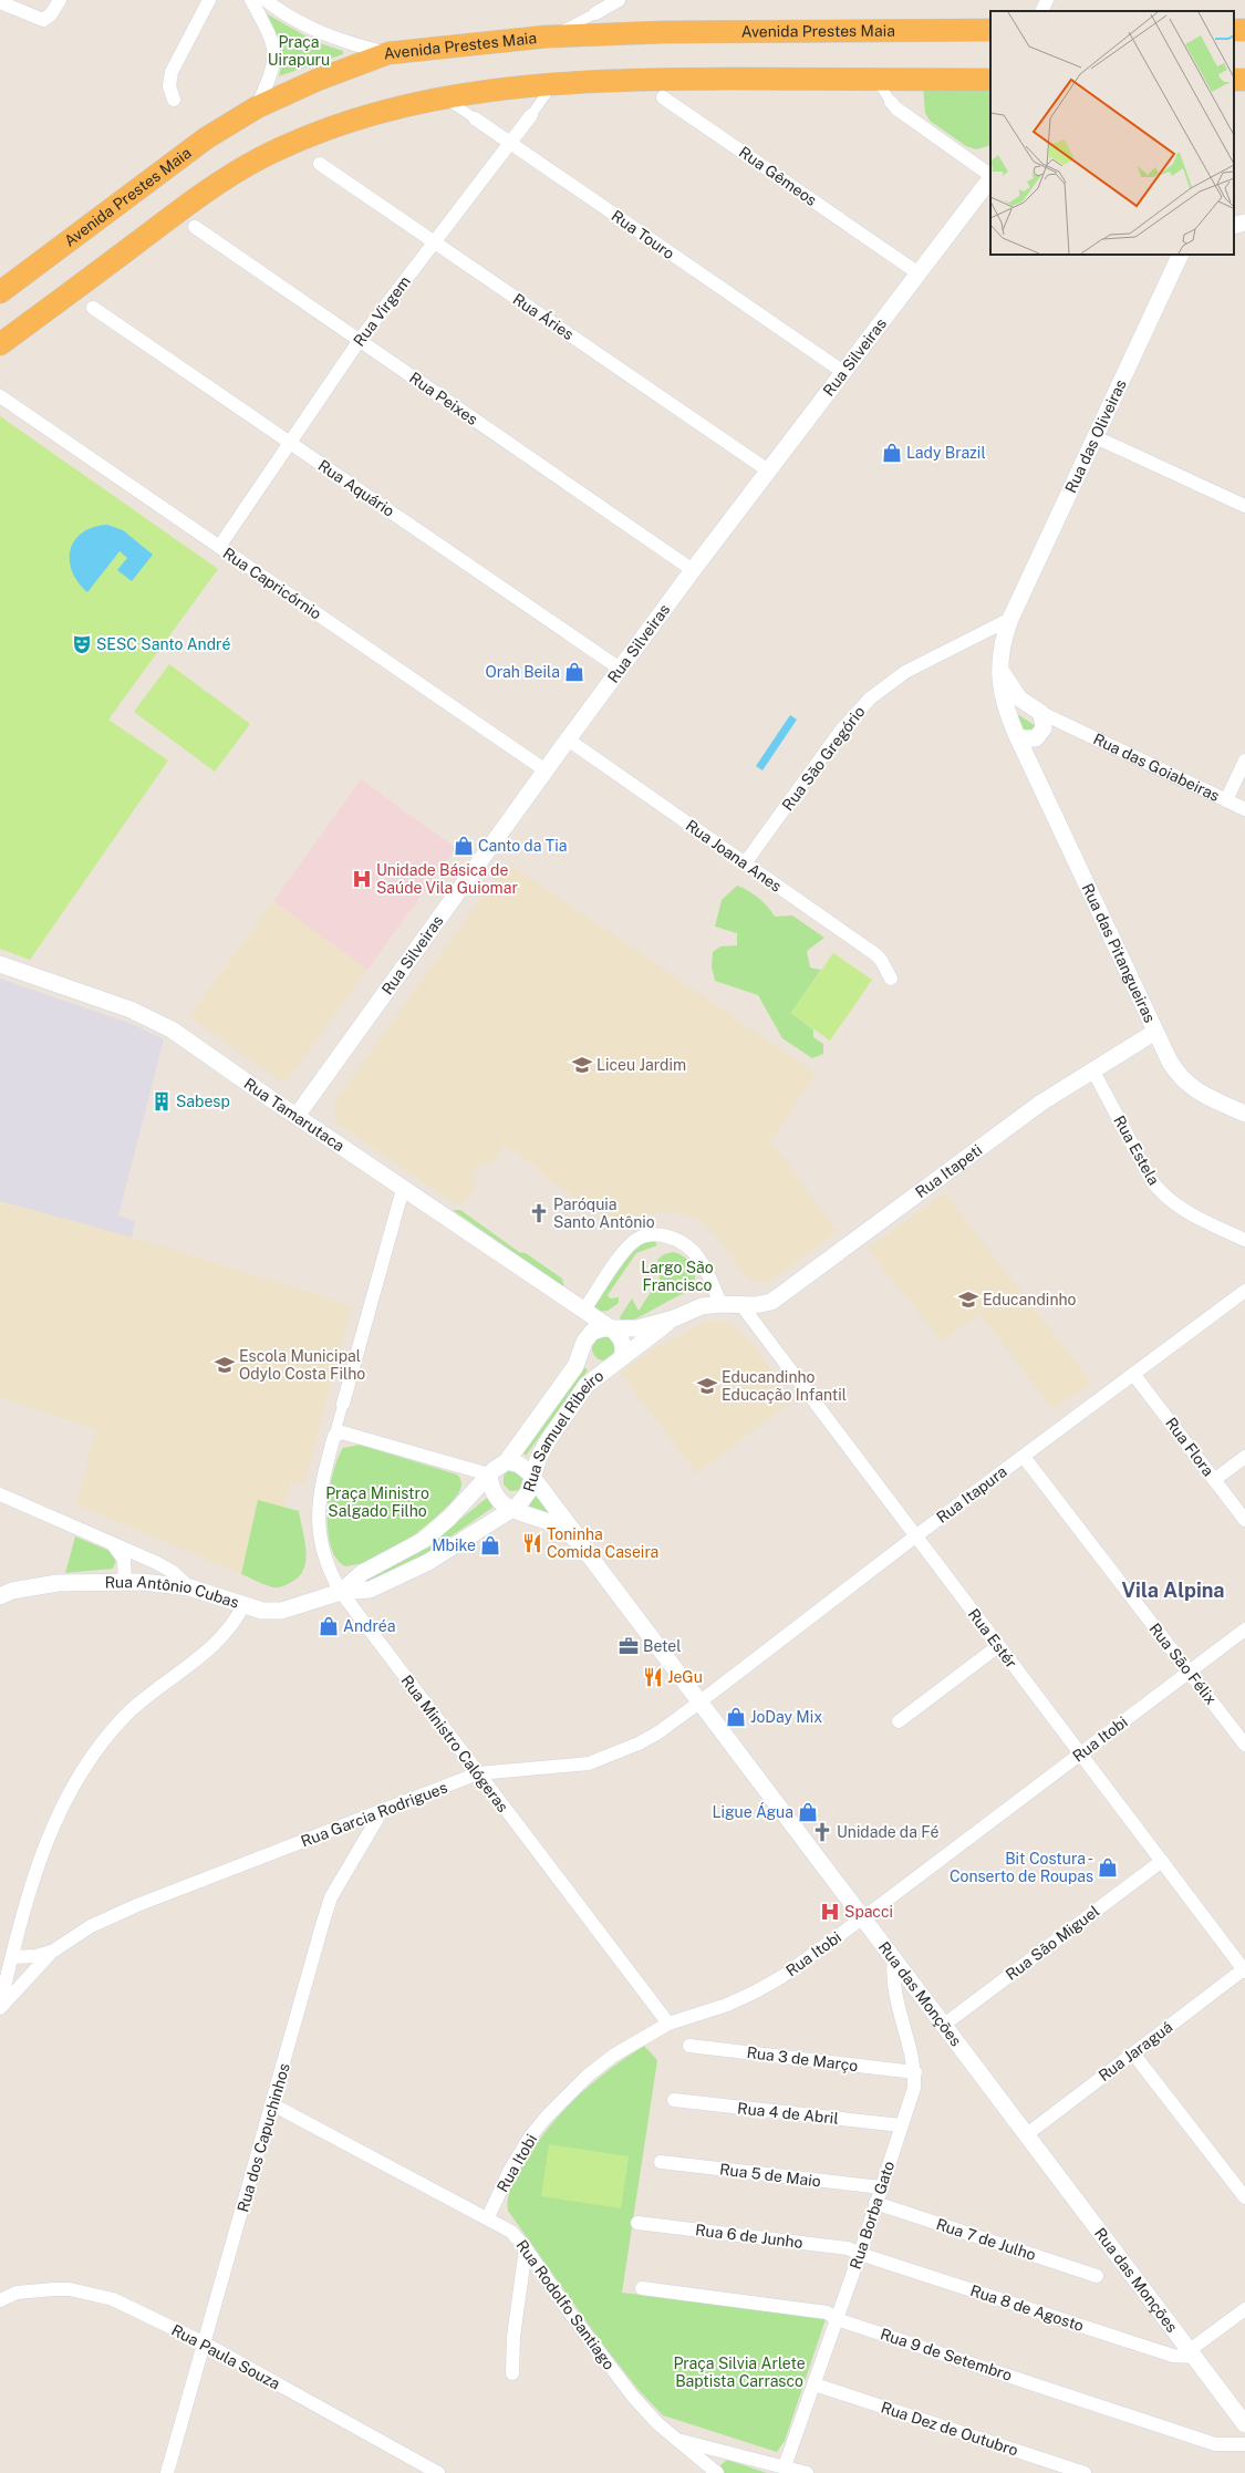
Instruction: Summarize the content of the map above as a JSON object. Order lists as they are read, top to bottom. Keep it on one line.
{"streets":{"highway":["Avenida Prestes Maia"],"street":["Rua Gêmeos","Rua Touro","Rua Virgem","Rua Áries","Rua Silveiras","Rua Peixes","Rua das Oliveiras","Rua Aquário","Rua Capricórnio","Rua São Gregório","Rua das Goiabeiras","Rua Joana Anes","Rua das Pitangueiras","Rua Tamarutaca","Rua Estela","Rua Itapeti","Rua Samuel Ribeiro","Rua Flora","Rua Itapura","Rua Antônio Cubas","Rua Estér","Rua São Félix","Rua Itobi","Rua Ministro Calógeras","Rua Garcia Rodrigues","Rua São Miguel","Rua das Monções","Rua Jaraguá","Rua 3 de Março","Rua 4 de Abril","Rua dos Capuchinhos","Rua 5 de Maio","Rua Borba Gato","Rua 6 de Junho","Rua 7 de Julho","Rua Rodolfo Santiago","Rua 8 de Agosto","Rua 9 de Setembro","Rua Paula Souza","Rua Dez de Outubro"]},"crossings":[["Rua Gêmeos","Rua Silveiras"],["Rua Touro","Rua Virgem"],["Rua Touro","Rua Silveiras"],["Rua Virgem","Rua Áries"],["Rua Virgem","Rua Peixes"],["Rua Virgem","Rua Aquário"],["Rua Virgem","Rua Capricórnio"],["Rua Áries","Rua Silveiras"],["Rua Silveiras","Rua Peixes"],["Rua Silveiras","Rua Aquário"],["Rua Silveiras","Rua Capricórnio"],["Rua Silveiras","Rua Joana Anes"],["Rua Silveiras","Rua Tamarutaca"],["Rua das Oliveiras","Rua São Gregório"],["Rua das Oliveiras","Rua das Pitangueiras"],["Rua São Gregório","Rua Joana Anes"],["Rua São Gregório","Rua das Pitangueiras"],["Rua das Goiabeiras","Rua das Pitangueiras"],["Rua das Pitangueiras","Rua Itapeti"],["Rua Tamarutaca","Rua Samuel Ribeiro"],["Rua Tamarutaca","Rua Ministro Calógeras"],["Rua Estela","Rua Itapeti"],["Rua Itapeti","Rua Estér"],["Rua Samuel Ribeiro","Rua Antônio Cubas"],["Rua Samuel Ribeiro","Rua das Monções"],["Rua Flora","Rua Itapura"],["Rua Itapura","Rua Estér"],["Rua Itapura","Rua São Félix"],["Rua Itapura","Rua Garcia Rodrigues"],["Rua Itapura","Rua das Monções"],["Rua Antônio Cubas","Rua Ministro Calógeras"],["Rua Antônio Cubas","Rua das Monções"],["Rua Estér","Rua Itobi"],["Rua Estér","Rua São Miguel"],["Rua Estér","Rua Jaraguá"],["Rua São Félix","Rua Itobi"],["Rua Itobi","Rua Ministro Calógeras"],["Rua Itobi","Rua das Monções"],["Rua Itobi","Rua Rodolfo Santiago"],["Rua Ministro Calógeras","Rua Garcia Rodrigues"],["Rua Garcia Rodrigues","Rua das Monções"],["Rua Garcia Rodrigues","Rua dos Capuchinhos"],["Rua São Miguel","Rua das Monções"],["Rua das Monções","Rua Jaraguá"],["Rua das Monções","Rua Borba Gato"],["Rua das Monções","Rua 8 de Agosto"],["Rua 3 de Março","Rua Borba Gato"],["Rua 4 de Abril","Rua Borba Gato"],["Rua dos Capuchinhos","Rua Rodolfo Santiago"],["Rua dos Capuchinhos","Rua Paula Souza"],["Rua 5 de Maio","Rua Borba Gato"],["Rua Borba Gato","Rua 6 de Junho"],["Rua Borba Gato","Rua 7 de Julho"],["Rua Borba Gato","Rua Rodolfo Santiago"],["Rua Borba Gato","Rua 8 de Agosto"],["Rua Borba Gato","Rua 9 de Setembro"],["Rua Borba Gato","Rua Dez de Outubro"],["Rua 6 de Junho","Rua 8 de Agosto"]],"districts":["Vila Alpina"],"parks":["Praça Uirapuru","Largo São Francisco","Praça Ministro Salgado Filho","Praça Silvia Arlete Baptista Carrasco"],"places":{"shop":["Lady Brazil","Orah Beila","Canto da Tia","Mbike","Andréa","JoDay Mix","Ligue Água","Bit Costura - Conserto de Roupas"],"theatre":["SESC Santo André"],"hospital":["Unidade Básica de Saúde Vila Guiomar","Spacci"],"school or university":["Liceu Jardim","Educandinho","Escola Municipal Odylo Costa Filho","Educandinho Educação Infantil"],"building":["Sabesp"],"church":["Paróquia Santo Antônio","Unidade da Fé"],"restaurant":["Toninha Comida Caseira","JeGu"],"office":["Betel"]}}
